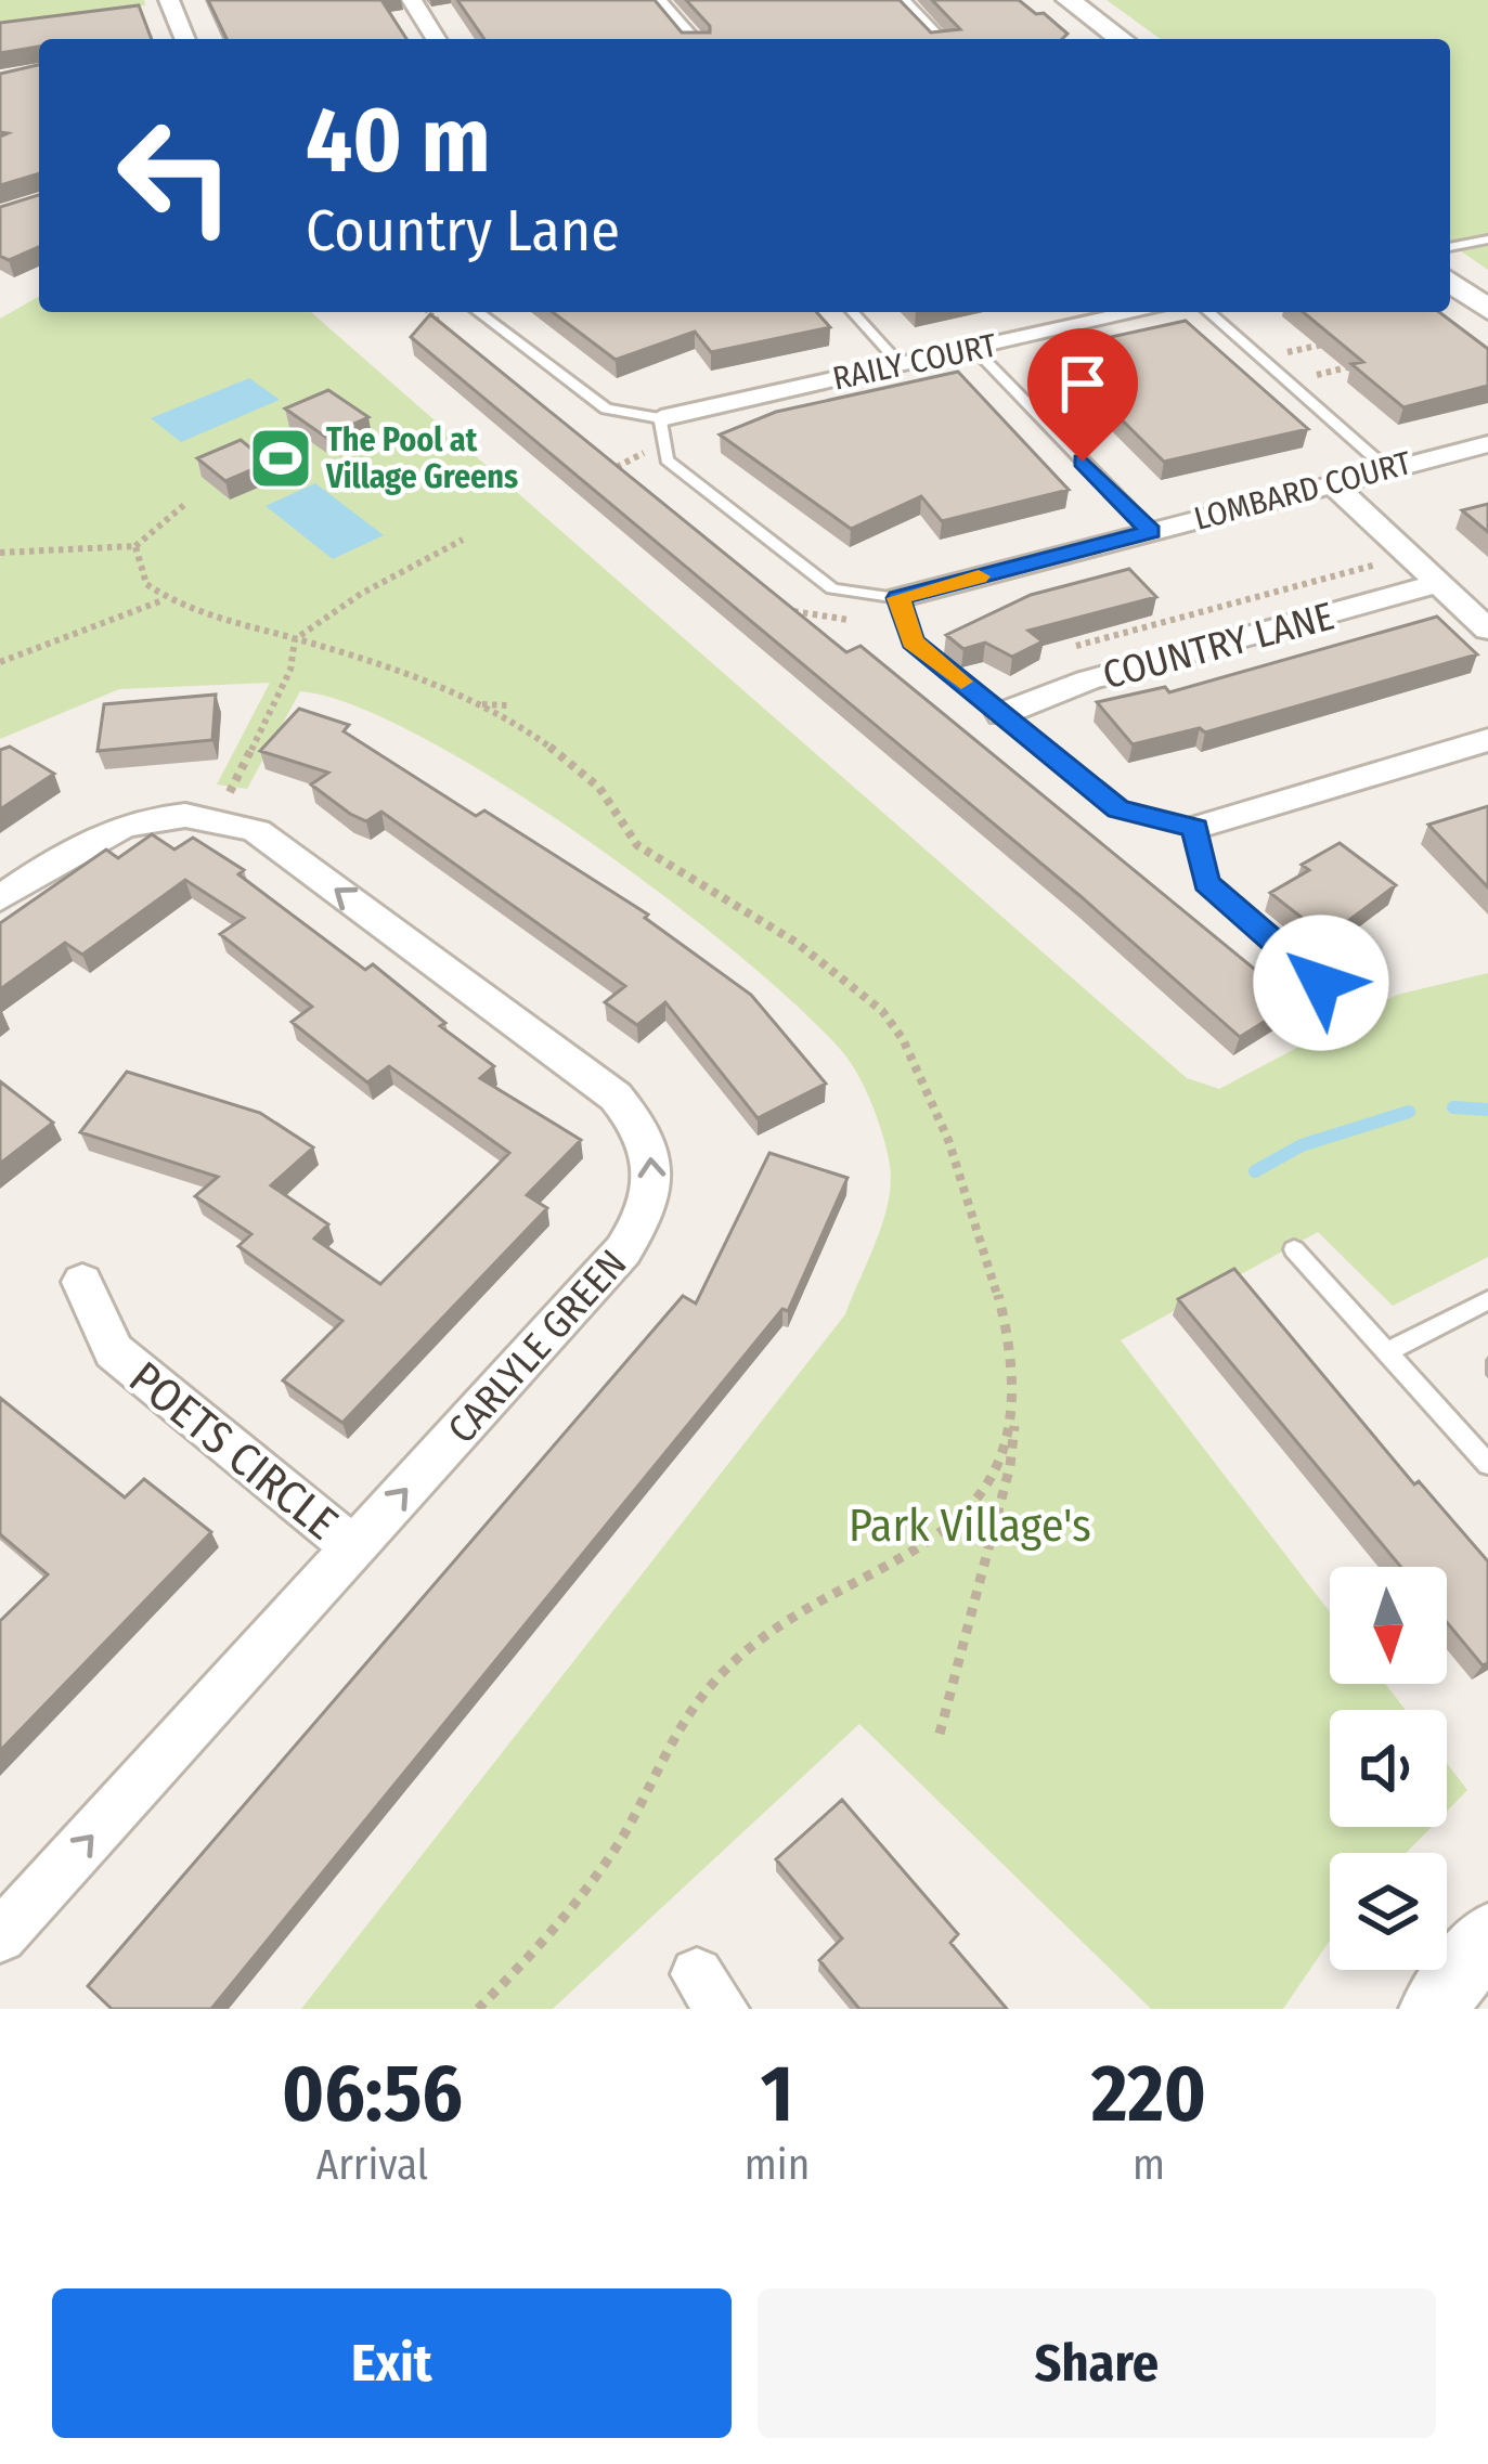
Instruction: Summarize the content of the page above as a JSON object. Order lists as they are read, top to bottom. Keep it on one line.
{"streets":{"street":["RAILY COURT","LOMBARD COURT","COUNTRY LANE","CARLYLE GREEN","POETS CIRCLE"]},"crossings":[["RAILY COURT","LOMBARD COURT"],["CARLYLE GREEN","POETS CIRCLE"]],"parks":["Park Village's"],"places":{"sports":["The Pool at Village Greens"]},"north":"bottom","page":{"turn":["40 m","Country Lane"],"eta":["06:56","Arrival","1","min","220","m"],"buttons":["Exit","Share"]}}
